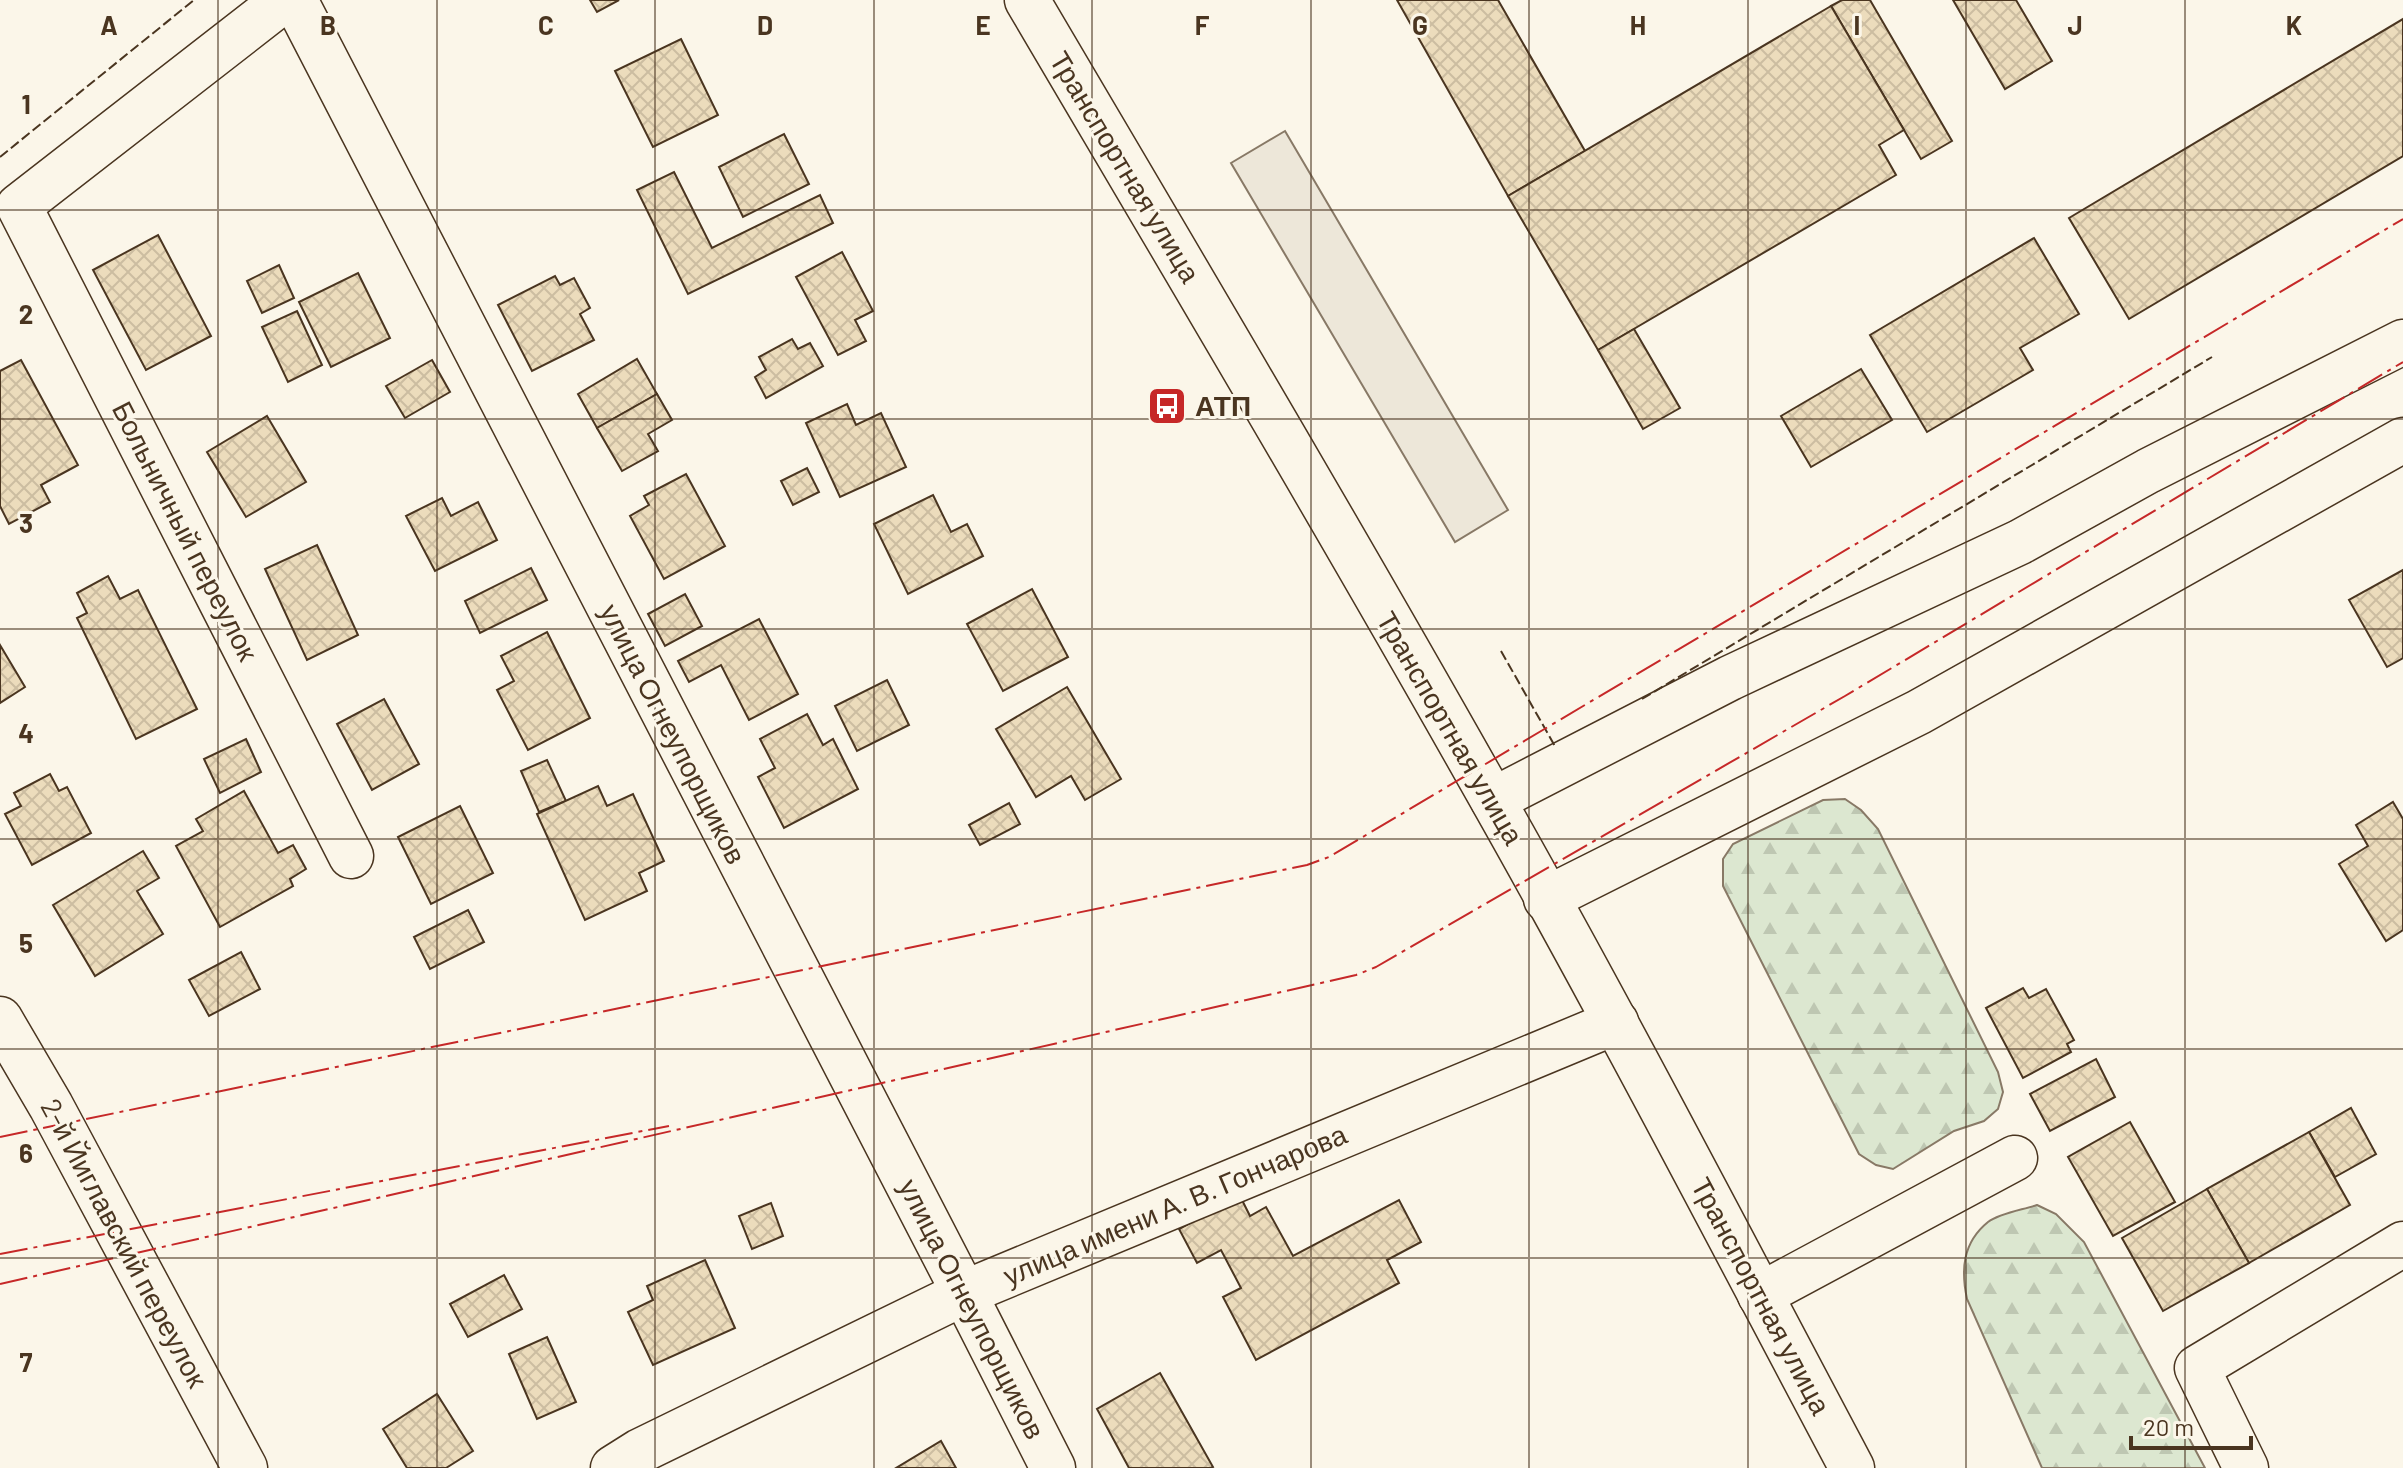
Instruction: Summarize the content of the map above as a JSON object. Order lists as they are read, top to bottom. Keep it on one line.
{"streets":{"street":["Транспортная улица","Больничный переулок","улица Огнеупорщиков","улица имени А. В. Гончарова","2-й Йиглавский переулок"]},"crossings":[["Транспортная улица","улица имени А. В. Гончарова"],["улица Огнеупорщиков","улица имени А. В. Гончарова"]],"places":{"bus stop":["АТП"]},"scale_bar":"20 m","grid":{"columns":["A","B","C","D","E","F","G","H","I","J","K"],"rows":["1","2","3","4","5","6","7"]}}
